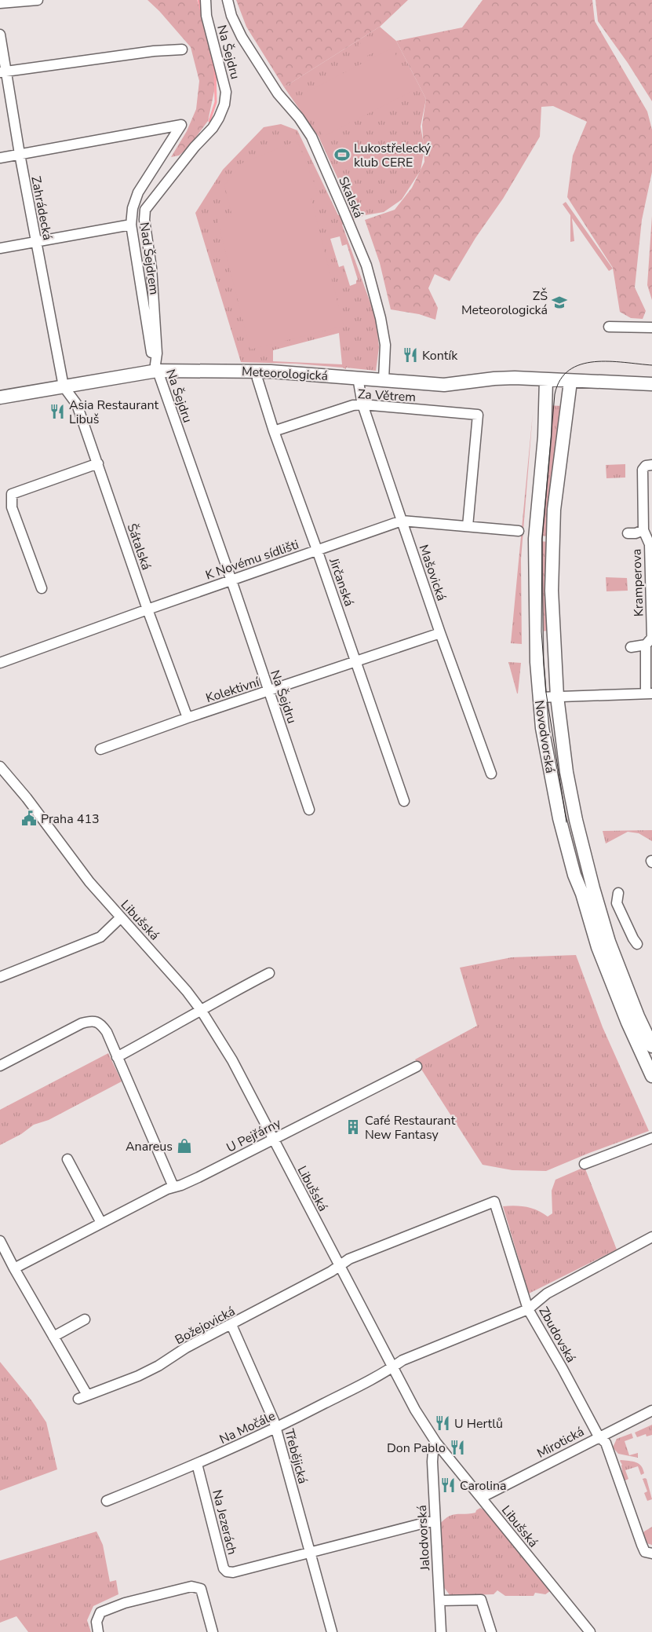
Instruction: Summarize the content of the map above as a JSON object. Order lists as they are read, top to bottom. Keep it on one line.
{"streets":{"main road":["Meteorologická","Novodvorská"],"street":["Na Šejdru","Skalská","Zahrádecká","Nad Šejdrem","Za Větrem","Šátalská","K Novému sídlišti","Mašovická","Jirčanská","Kramperova","Kolektivní","Libušská","U Pejřárny","Božejovická","Zbudovská","Na Močále","Mirotická","Třebějická","Na Jezerách","Jalodvorská"]},"crossings":[["Na Šejdru","Nad Šejdrem"],["Na Šejdru","Meteorologická"],["Na Šejdru","K Novému sídlišti"],["Na Šejdru","Kolektivní"],["Skalská","Meteorologická"],["Zahrádecká","Nad Šejdrem"],["Zahrádecká","Meteorologická"],["Zahrádecká","Šátalská"],["Nad Šejdrem","Meteorologická"],["Meteorologická","Šátalská"],["Meteorologická","Mašovická"],["Meteorologická","Jirčanská"],["Meteorologická","Novodvorská"],["Za Větrem","K Novému sídlišti"],["Za Větrem","Mašovická"],["Za Větrem","Jirčanská"],["Šátalská","K Novému sídlišti"],["Šátalská","Kolektivní"],["K Novému sídlišti","Mašovická"],["K Novému sídlišti","Jirčanská"],["Mašovická","Kolektivní"],["Jirčanská","Kolektivní"],["Libušská","U Pejřárny"],["Libušská","Božejovická"],["Libušská","Na Močále"],["Libušská","Mirotická"],["Libušská","Jalodvorská"],["Božejovická","Zbudovská"],["Božejovická","Na Močále"],["Božejovická","Třebějická"],["Zbudovská","Na Močále"],["Zbudovská","Mirotická"],["Na Močále","Třebějická"],["Na Močále","Na Jezerách"],["Třebějická","Na Jezerách"],["Na Jezerách","Jalodvorská"]],"places":{"sports":["Lukostřelecký klub CERE"],"school or university":["ZŠ Meteorologická"],"restaurant":["Kontík","Asia Restaurant Libuš","U Hertlů","Don Pablo","Carolina"],"public building":["Praha 413"],"building":["Café Restaurant New Fantasy"],"shop":["Anareus"]}}
